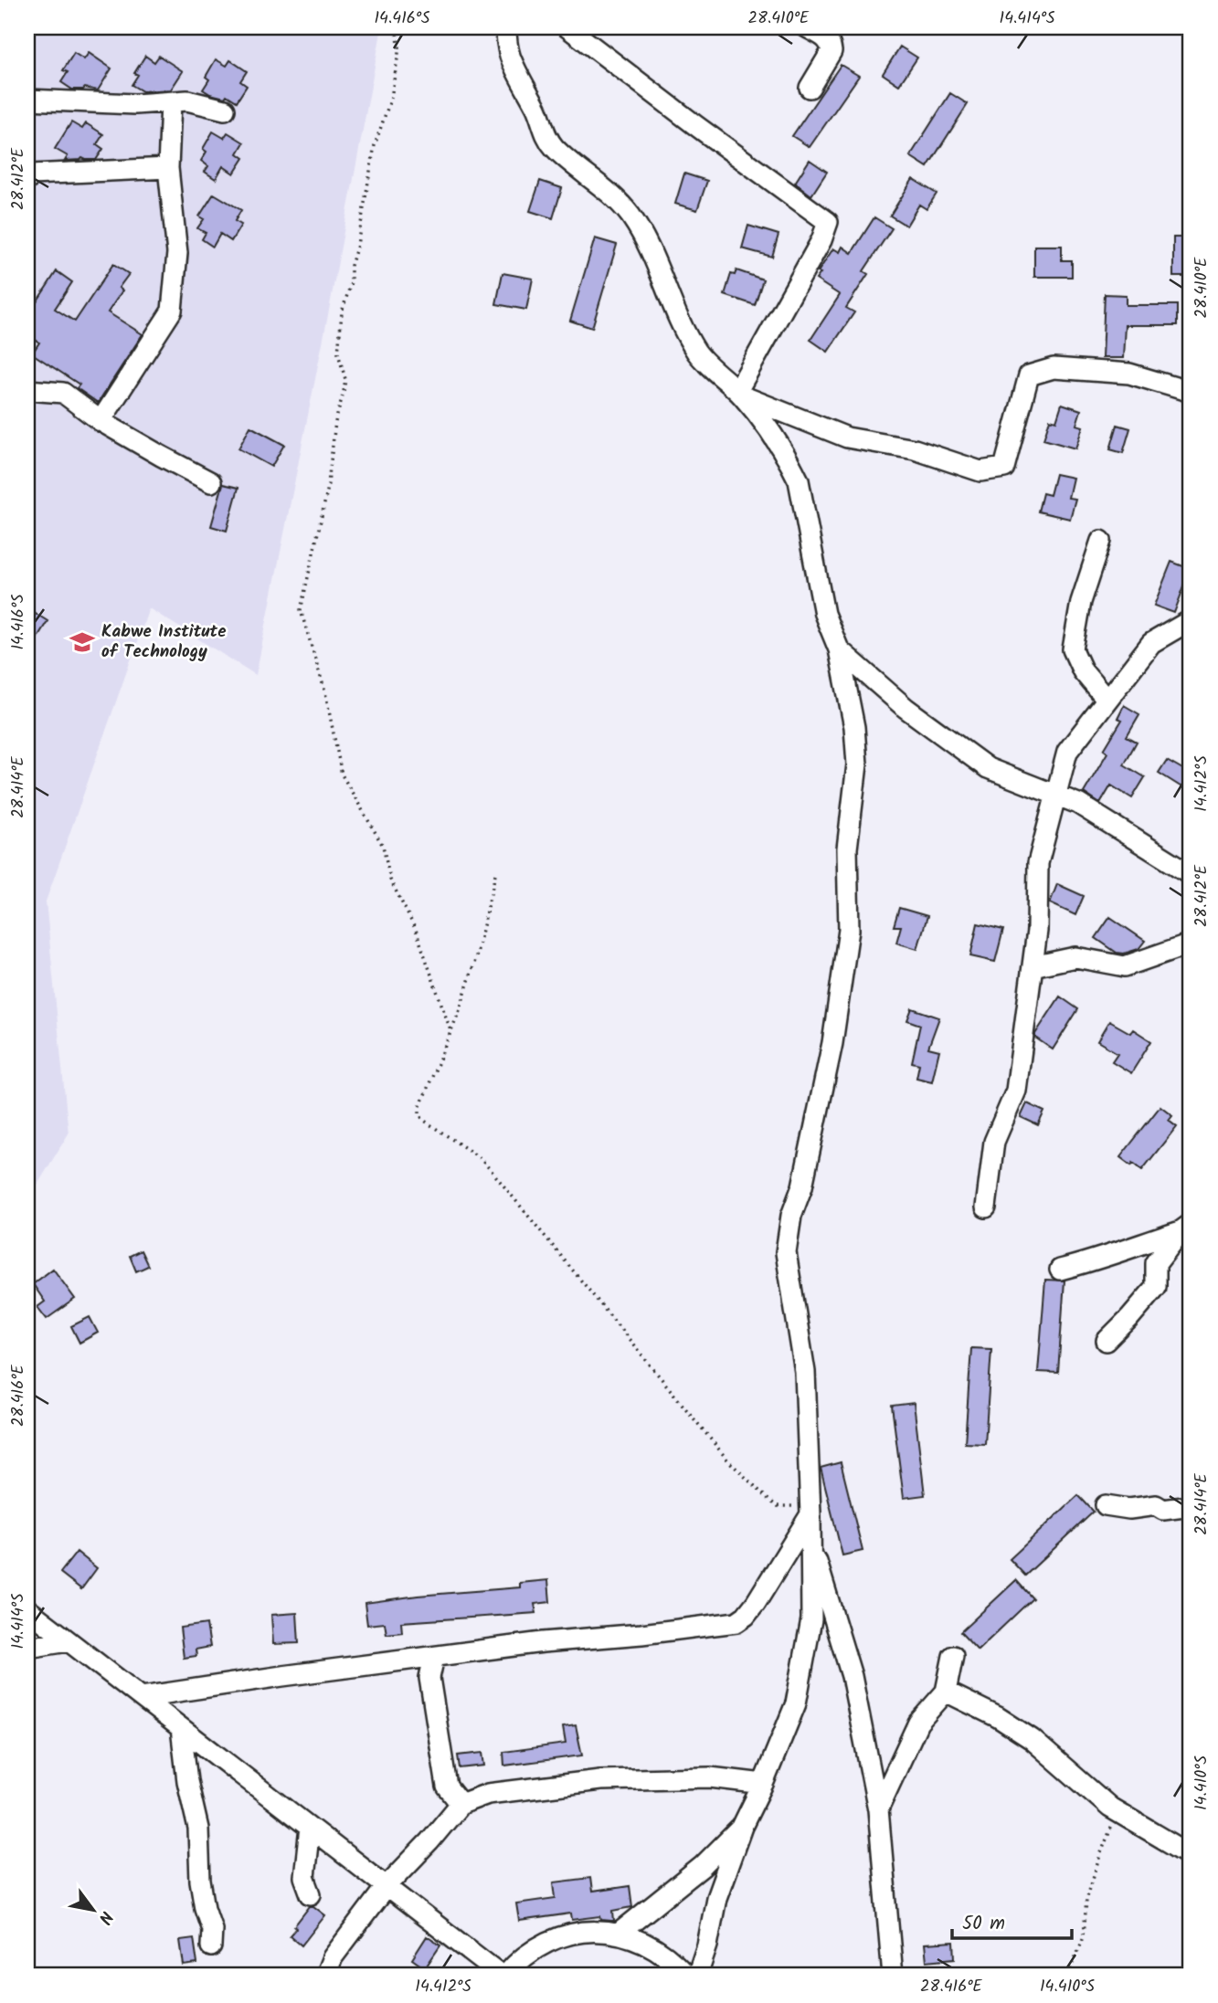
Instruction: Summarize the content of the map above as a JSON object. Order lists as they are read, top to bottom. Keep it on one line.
{"places":{"school or university":["Kabwe Institute of Technology"]},"scale_bar":"50 m","north":"bottom right","coordinates":["14.416°S","28.410°E","14.414°S","28.412°E","14.412°S","28.414°E","28.416°E","14.410°S"]}
